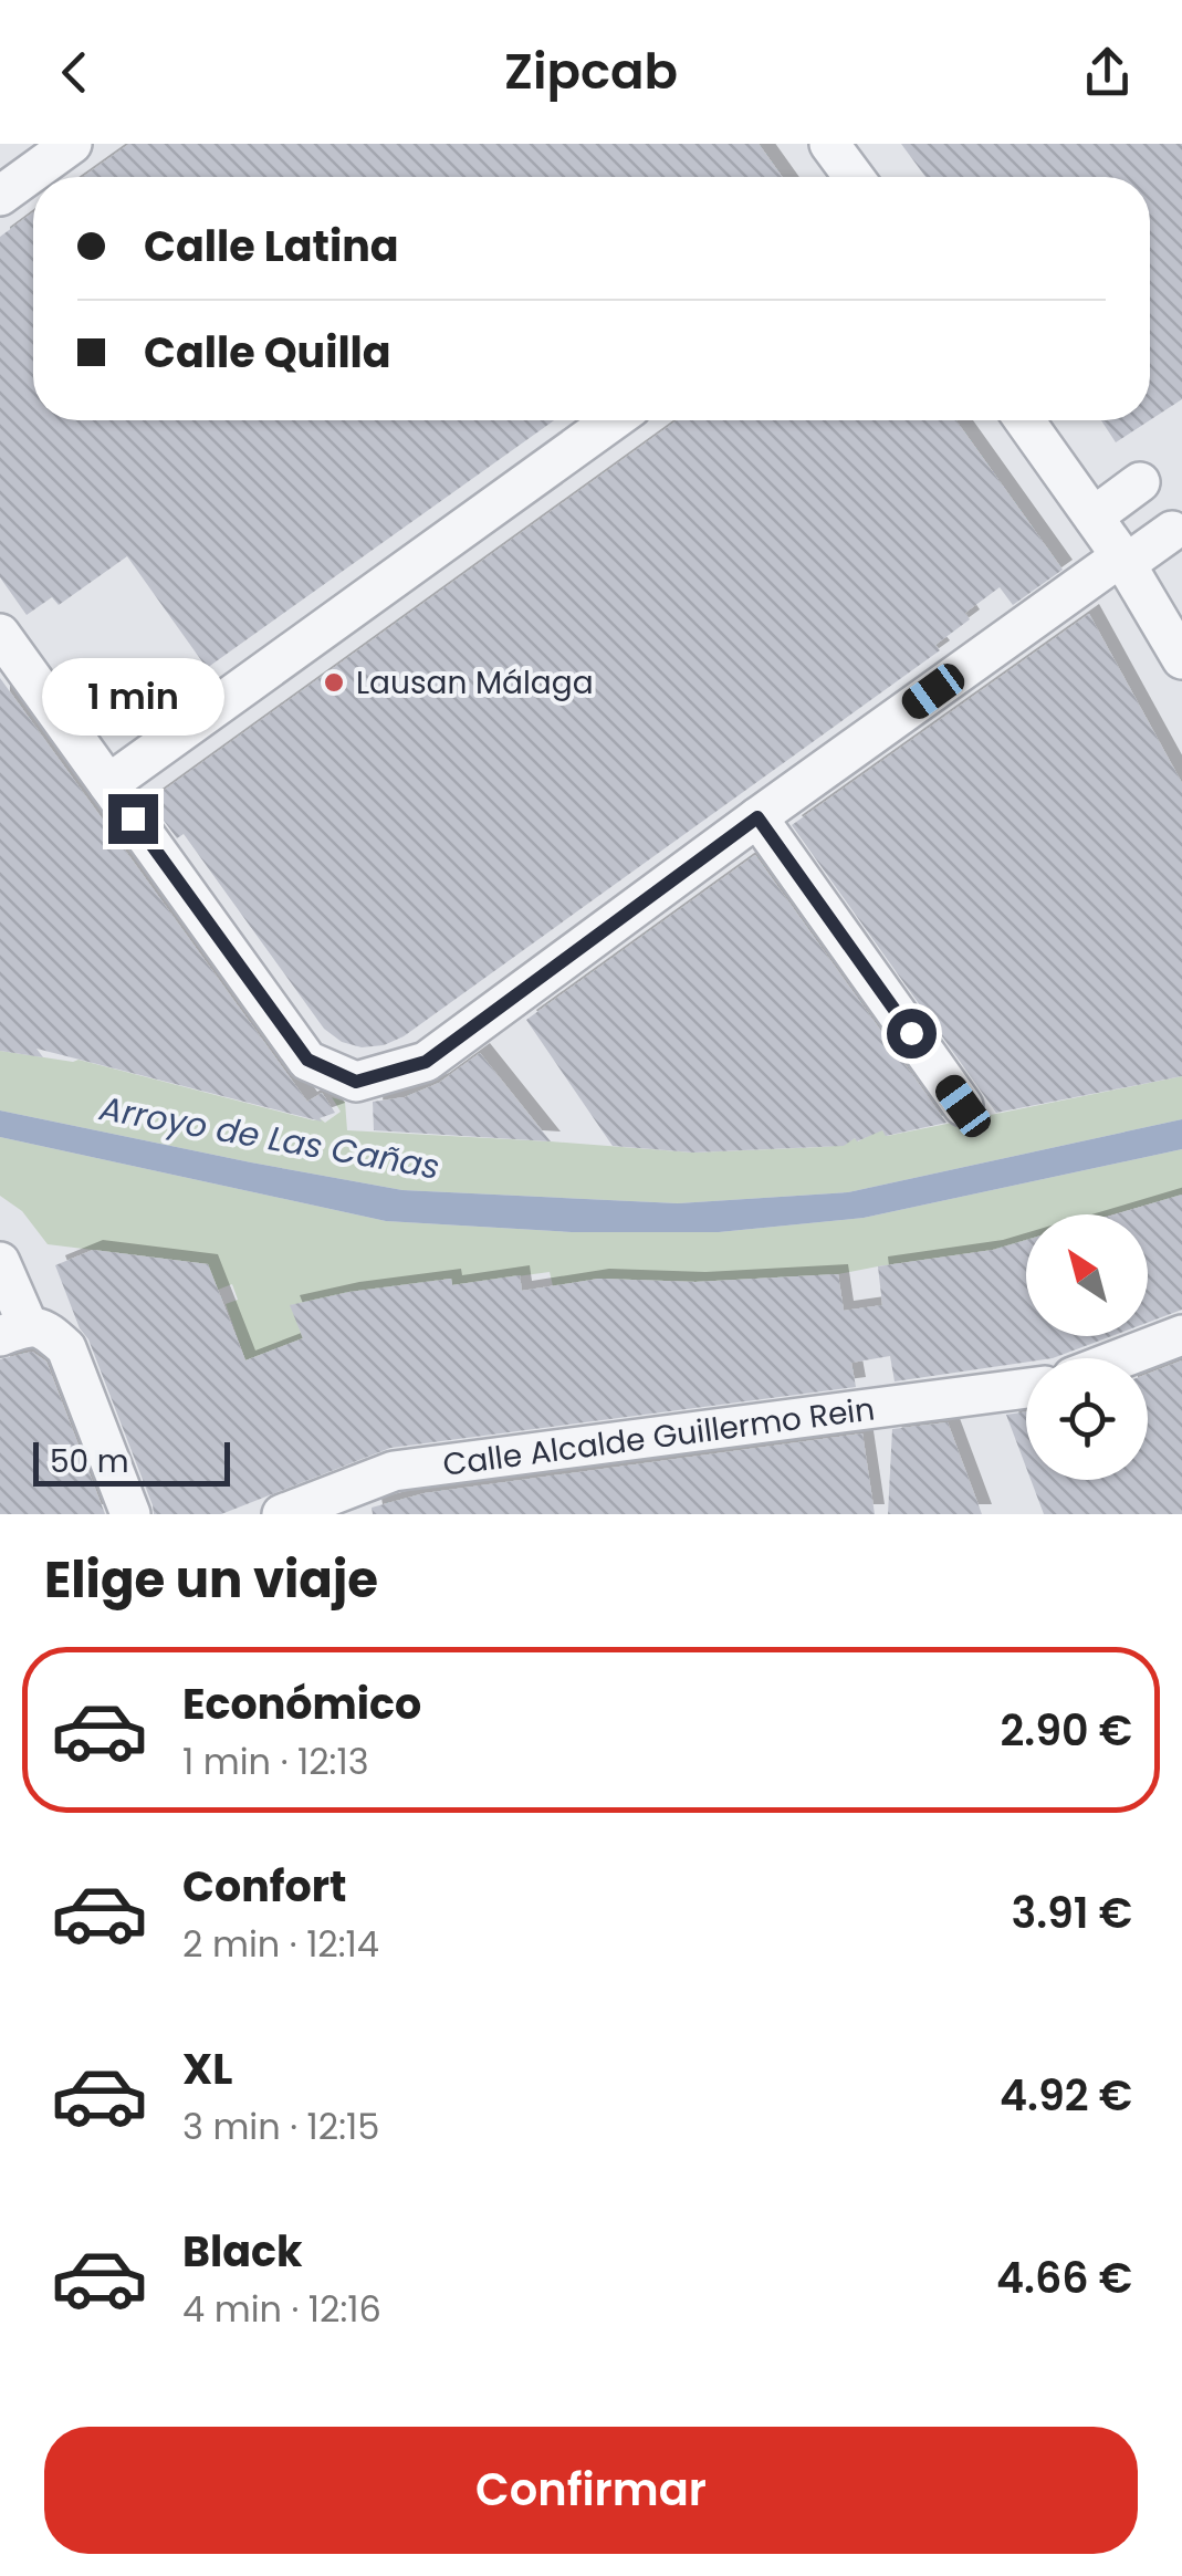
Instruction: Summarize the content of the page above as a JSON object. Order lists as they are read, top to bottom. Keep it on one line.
{"streets":{"street":["Calle Alcalde Guillermo Rein"]},"water":["Arroyo de Las Cañas"],"places":["Lausan Málaga"],"scale_bar":"50 m","north":"top left","page":{"header":"Zipcab","banner":["Calle Latina","Calle Quilla"],"bubble":"1 min","scale":"50 m","heading":"Elige un viaje","list":[{"name":"Económico","note":"1 min · 12:13","value":"2.90 €"},{"name":"Confort","note":"2 min · 12:14","value":"3.91 €"},{"name":"XL","note":"3 min · 12:15","value":"4.92 €"},{"name":"Black","note":"4 min · 12:16","value":"4.66 €"}],"buttons":"Confirmar"}}
